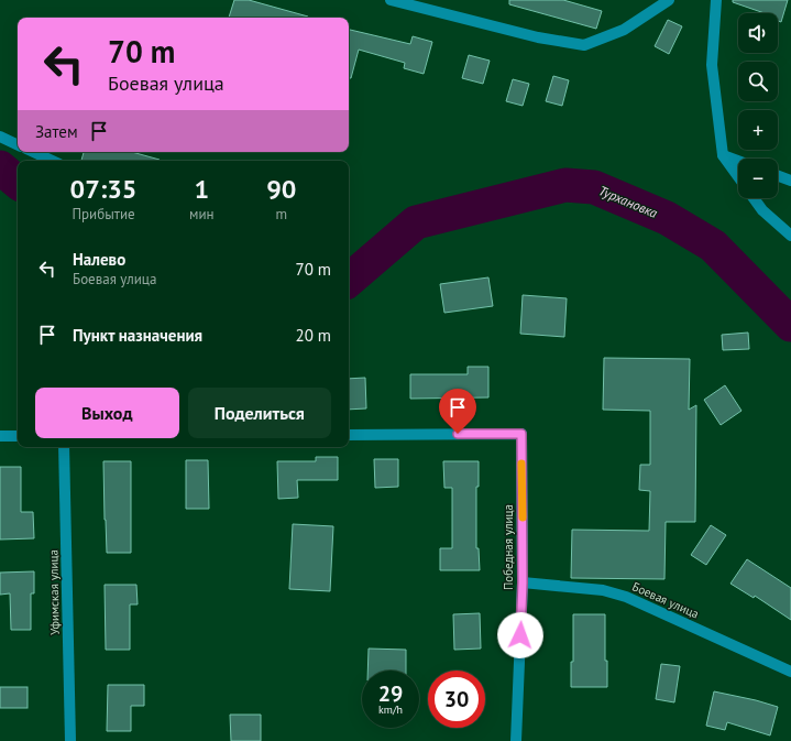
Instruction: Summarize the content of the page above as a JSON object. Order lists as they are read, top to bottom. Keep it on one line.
{"streets":{"street":["Победная улица","Уфимская улица","Боевая улица"]},"crossings":[["Победная улица","Боевая улица"]],"water":["Турхановка"],"page":{"map_buttons":["+","−"],"turn":["70 m","Боевая улица"],"then":"Затем","eta":["07:35","Прибытие","1","мин","90","m"],"list":[{"name":"Налево","note":"Боевая улица","value":"70 m"},{"name":"Пункт назначения","value":"20 m"}],"buttons":["Выход","Поделиться"],"speed":"29 km/h","limit":"30"}}
